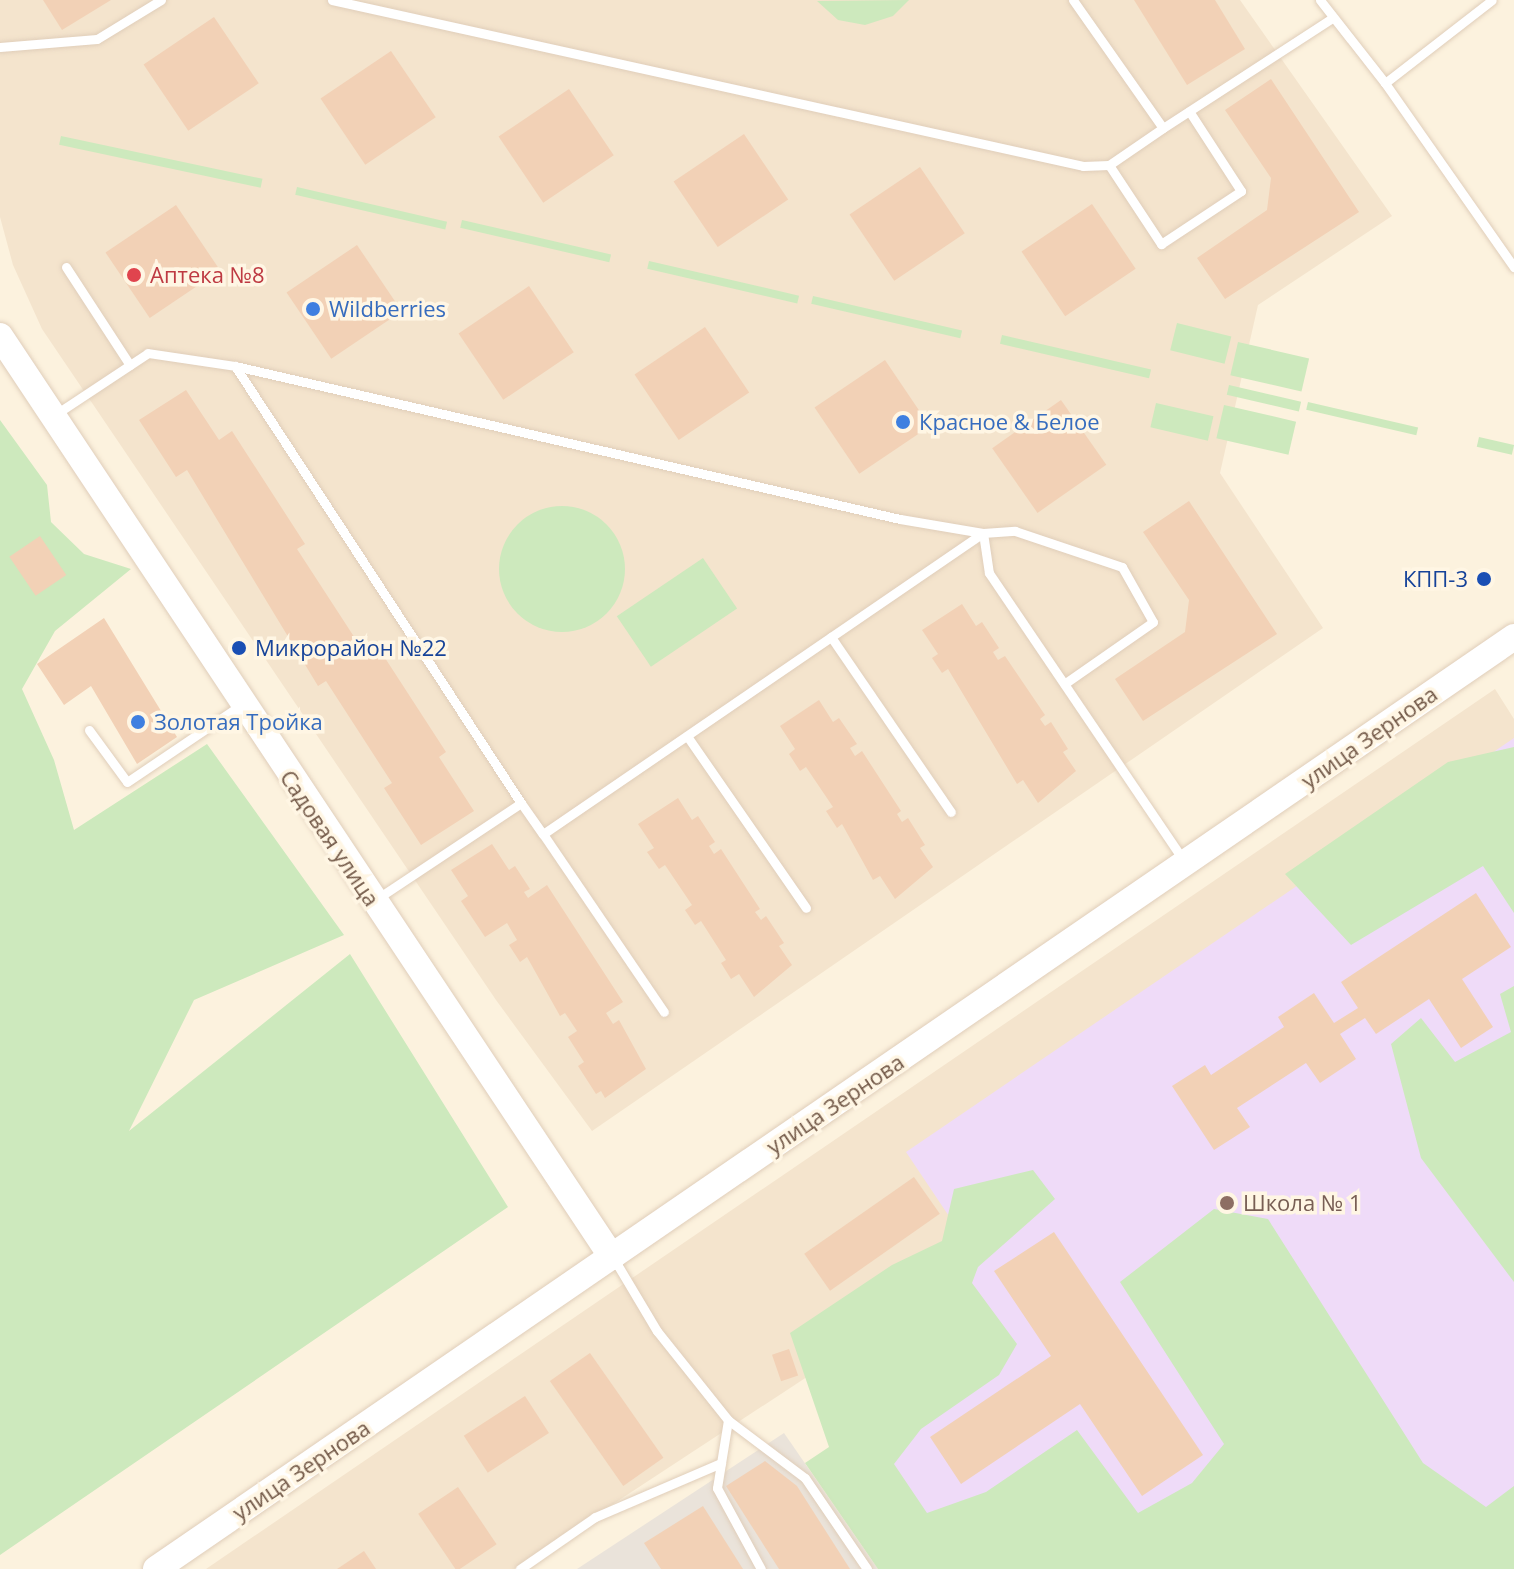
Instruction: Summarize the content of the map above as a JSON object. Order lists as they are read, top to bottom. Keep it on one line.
{"streets":{"main road":["улица Зернова","Садовая улица"]},"crossings":[["улица Зернова","Садовая улица"]],"places":["Аптека №8","Wildberries","Красное & Белое","КПП-3","Микрорайон №22","Золотая Тройка","Школа № 1"]}
